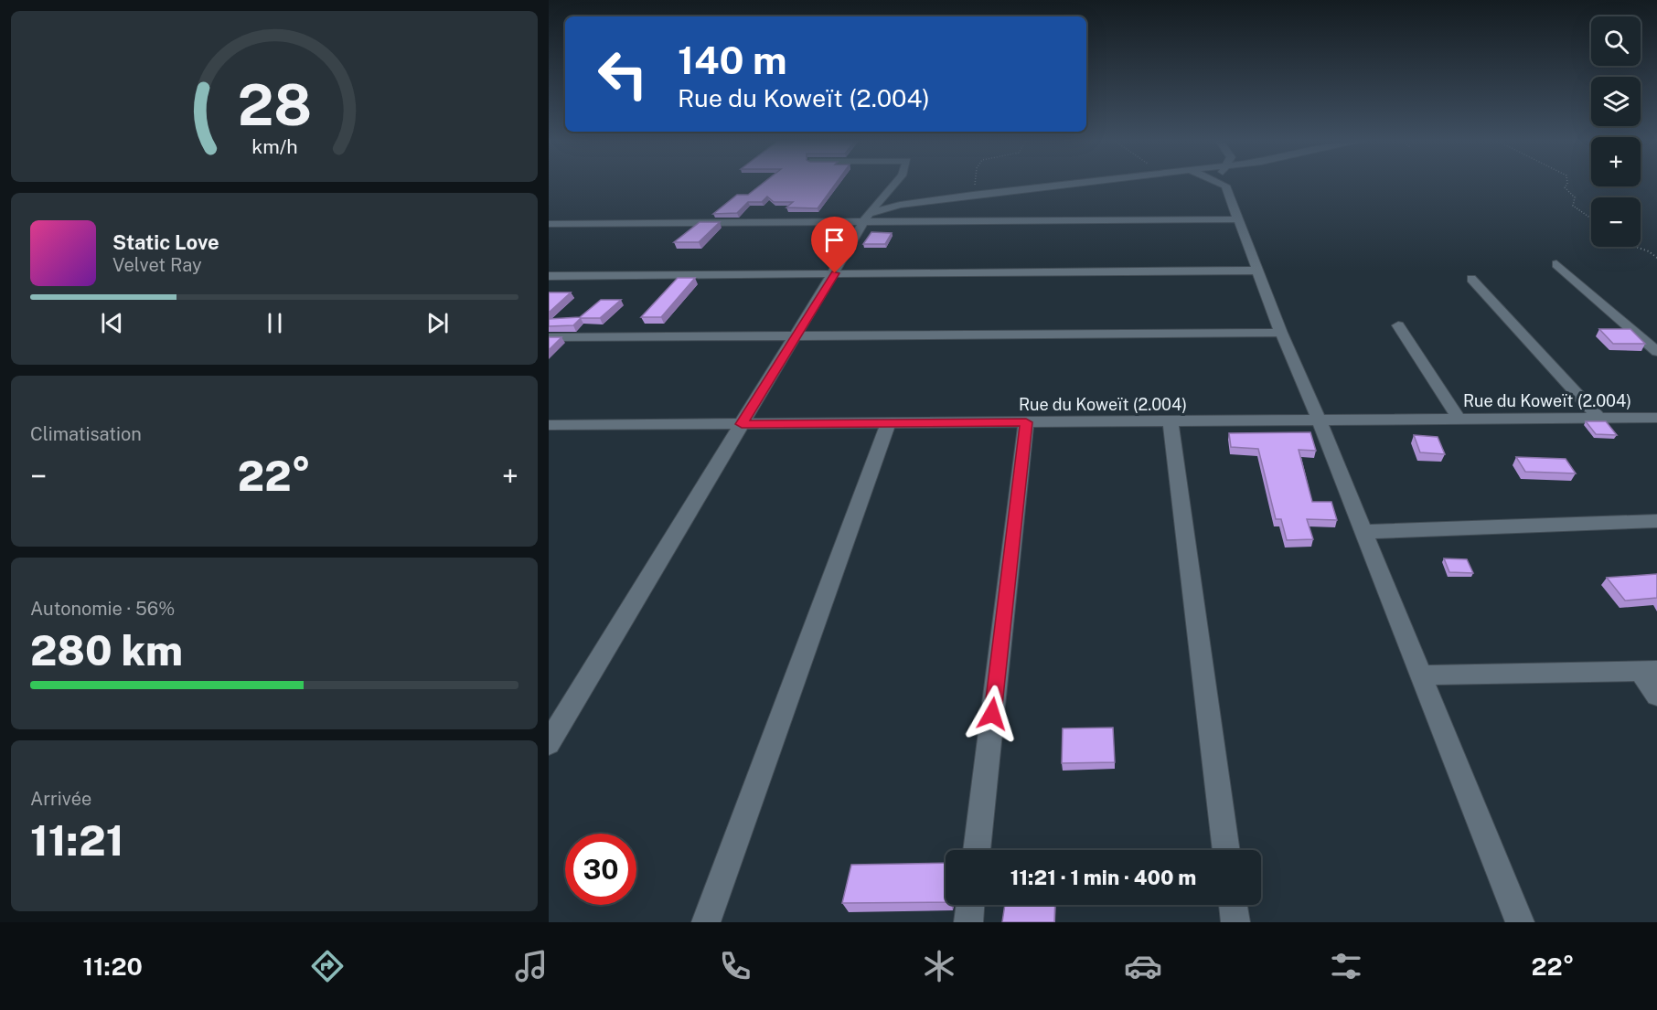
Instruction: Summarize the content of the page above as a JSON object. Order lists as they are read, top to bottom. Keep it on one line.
{"streets":{"street":["Rue du Koweït (2.004)"]},"page":{"map_buttons":["+","−"],"turn":["140 m","Rue du Koweït (2.004)"],"song":["Static Love","Velvet Ray"],"tile":["Climatisation",["Autonomie · 56%","280 km"],["Arrivée","11:21"]],"heat":["−","22°","+"],"limit":"30","trip":"11:21 · 1 min · 400 m","tabs":["11:20","22°"],"gauge":["28","km/h"]}}
